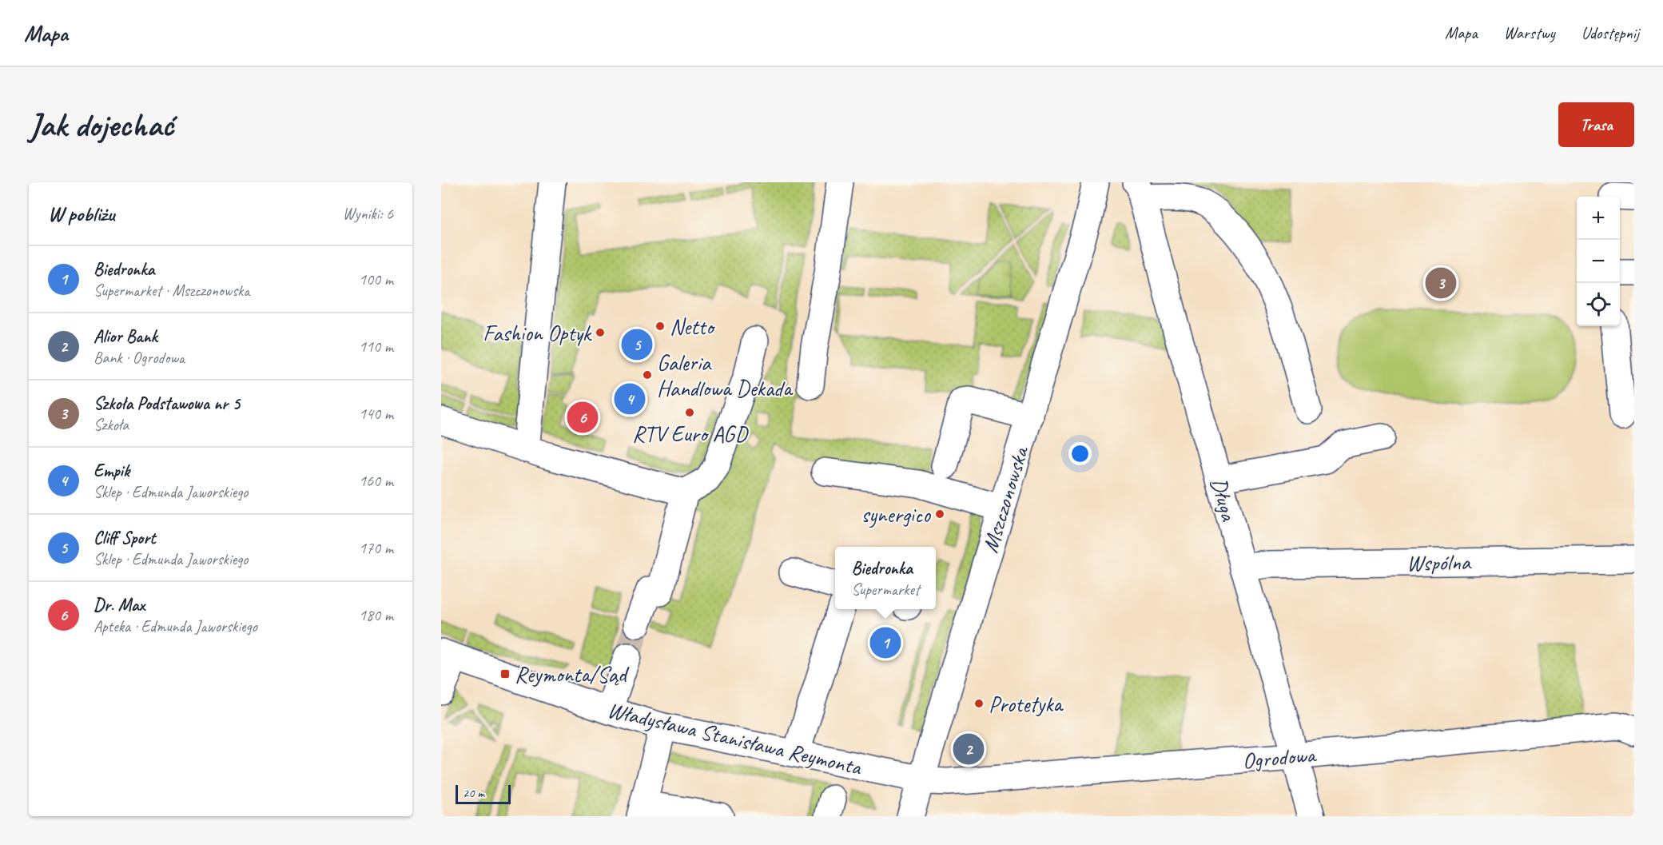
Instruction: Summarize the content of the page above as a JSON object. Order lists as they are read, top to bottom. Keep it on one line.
{"streets":{"street":["Długa","Mszczonowska","Wspólna","Władysława Stanisława Reymonta","Ogrodowa"]},"crossings":[["Długa","Wspólna"],["Długa","Ogrodowa"],["Mszczonowska","Władysława Stanisława Reymonta"],["Mszczonowska","Ogrodowa"],["Władysława Stanisława Reymonta","Ogrodowa"]],"places":{"other":["Netto","Fashion Optyk","Galeria Handlowa Dekada","RTV Euro AGD","synergico","Protetyka"],"transit":["Reymonta/Sąd"]},"scale_bar":"20 m","page":{"header":"Mapa","nav":["Mapa","Warstwy","Udostępnij"],"buttons":"Trasa","title":"Jak dojechać","heading":["W pobliżu","Wyniki: 6"],"map_buttons":["+","−"],"list":[{"mark":"1","name":"Biedronka","note":"Supermarket · Mszczonowska","value":"100 m"},{"mark":"2","name":"Alior Bank","note":"Bank · Ogrodowa","value":"110 m"},{"mark":"3","name":"Szkoła Podstawowa nr 5","note":"Szkoła","value":"140 m"},{"mark":"4","name":"Empik","note":"Sklep · Edmunda Jaworskiego","value":"160 m"},{"mark":"5","name":"Cliff Sport","note":"Sklep · Edmunda Jaworskiego","value":"170 m"},{"mark":"6","name":"Dr. Max","note":"Apteka · Edmunda Jaworskiego","value":"180 m"}],"pins":["3","5","4","6","1","2"],"popup":["Biedronka","Supermarket"],"scale":"20 m"}}
